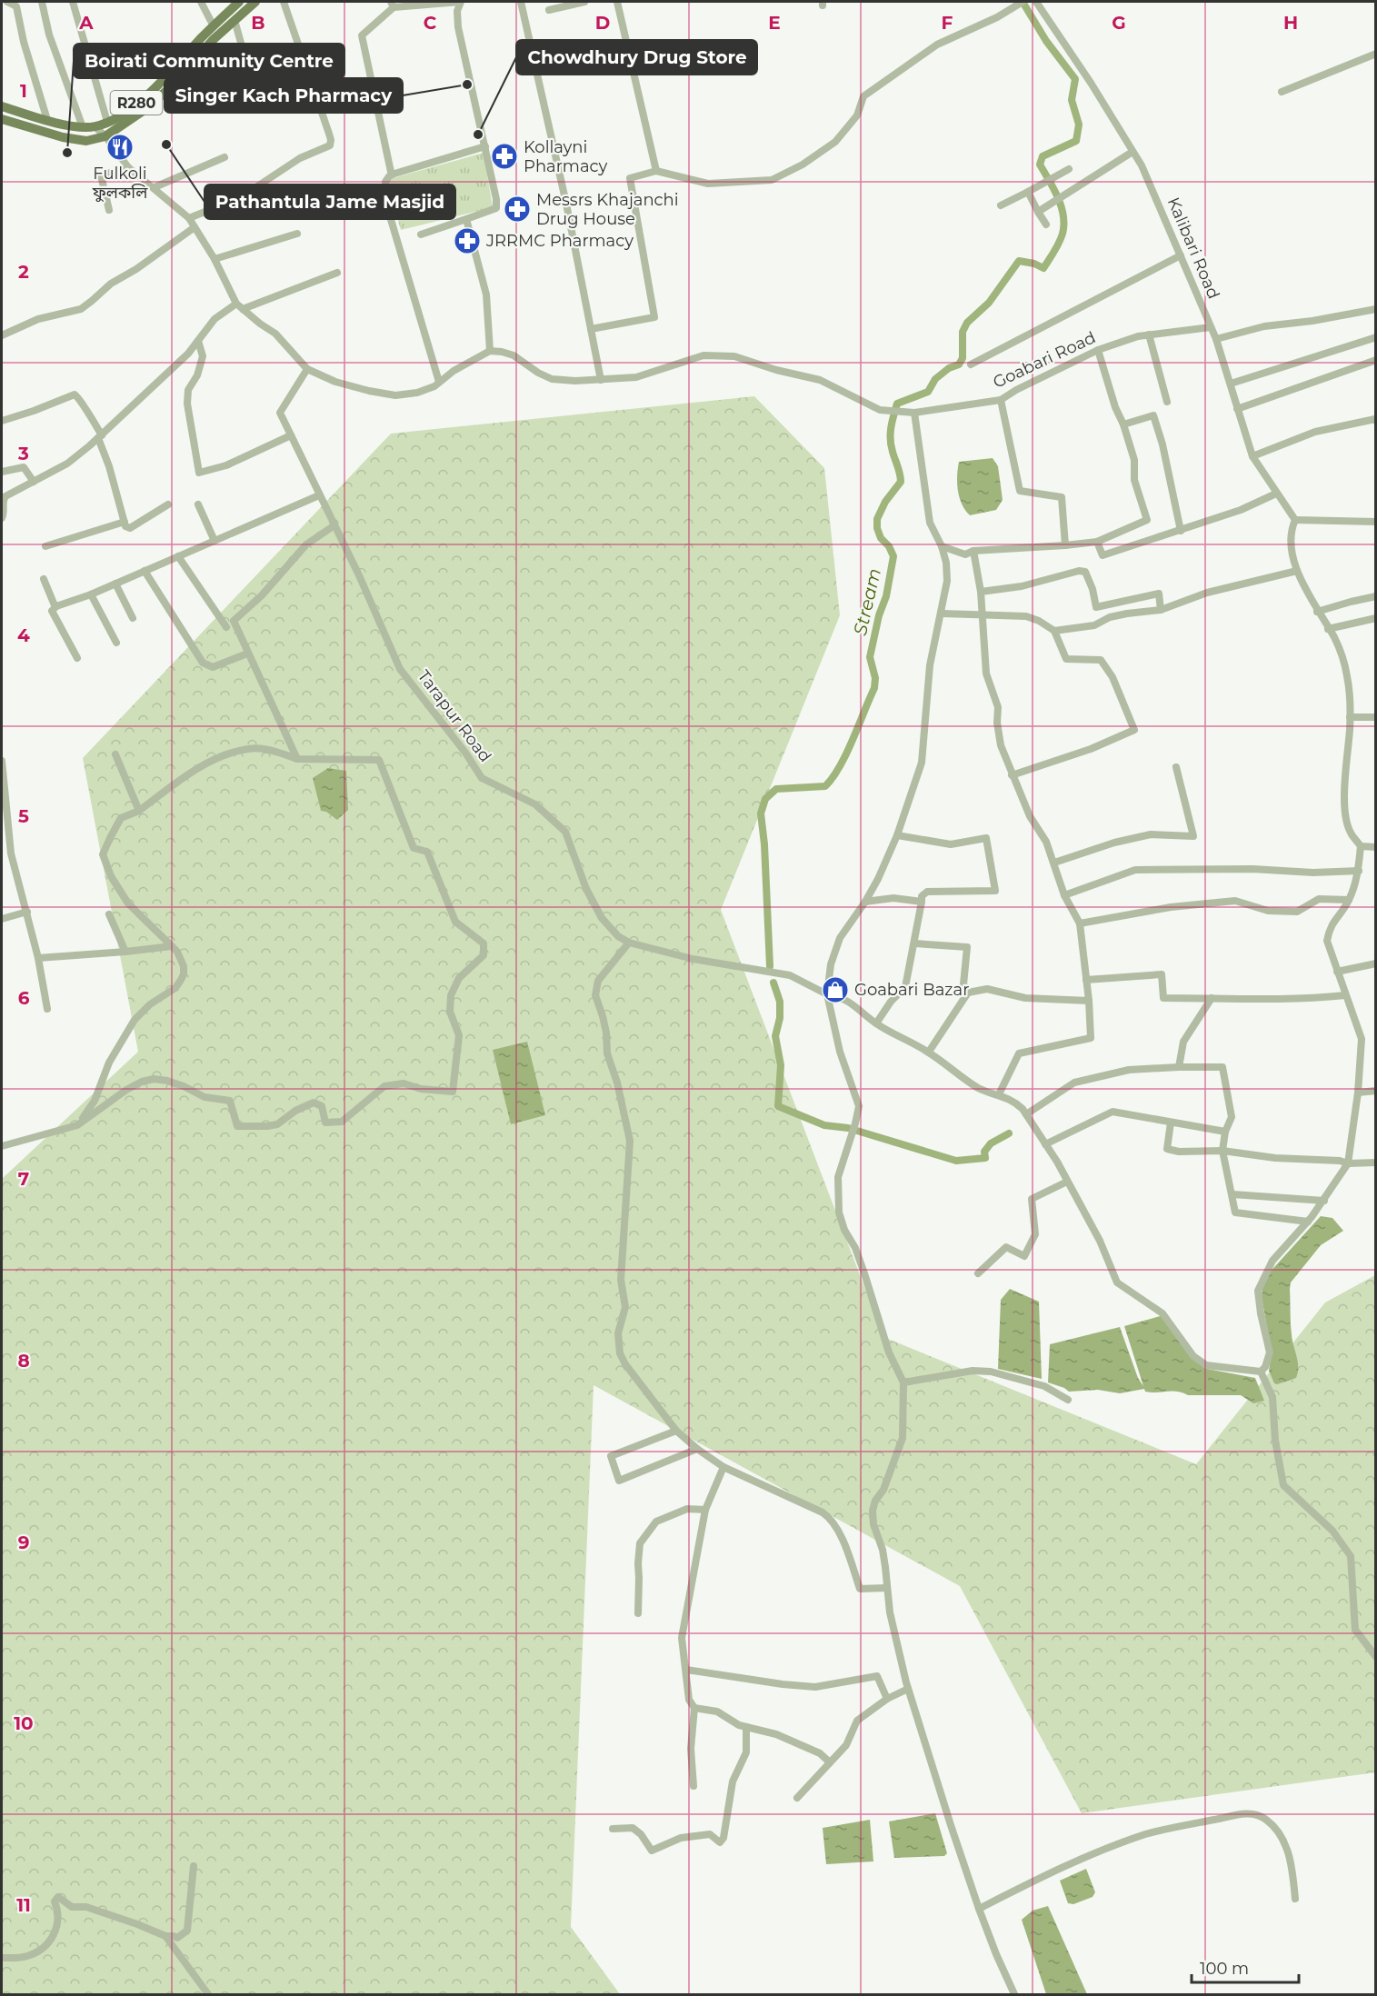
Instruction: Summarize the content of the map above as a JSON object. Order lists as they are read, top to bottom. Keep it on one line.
{"streets":{"main road":["R280"],"street":["Kalibari Road","Goabari Road","Tarapur Road"]},"crossings":[["Kalibari Road","Goabari Road"]],"water":["Stream"],"places":{"other":["Singer Kach Pharmacy","Chowdhury Drug Store","Pathantula Jame Masjid","Boirati Community Centre"],"restaurant":["Fulkoli ফুলকলি"],"pharmacy":["Kollayni Pharmacy","Messrs Khajanchi Drug House","JRRMC Pharmacy"],"shop":["Goabari Bazar"]},"scale_bar":"100 m","grid":{"columns":["A","B","C","D","E","F","G","H"],"rows":["1","2","3","4","5","6","7","8","9","10","11"]}}
